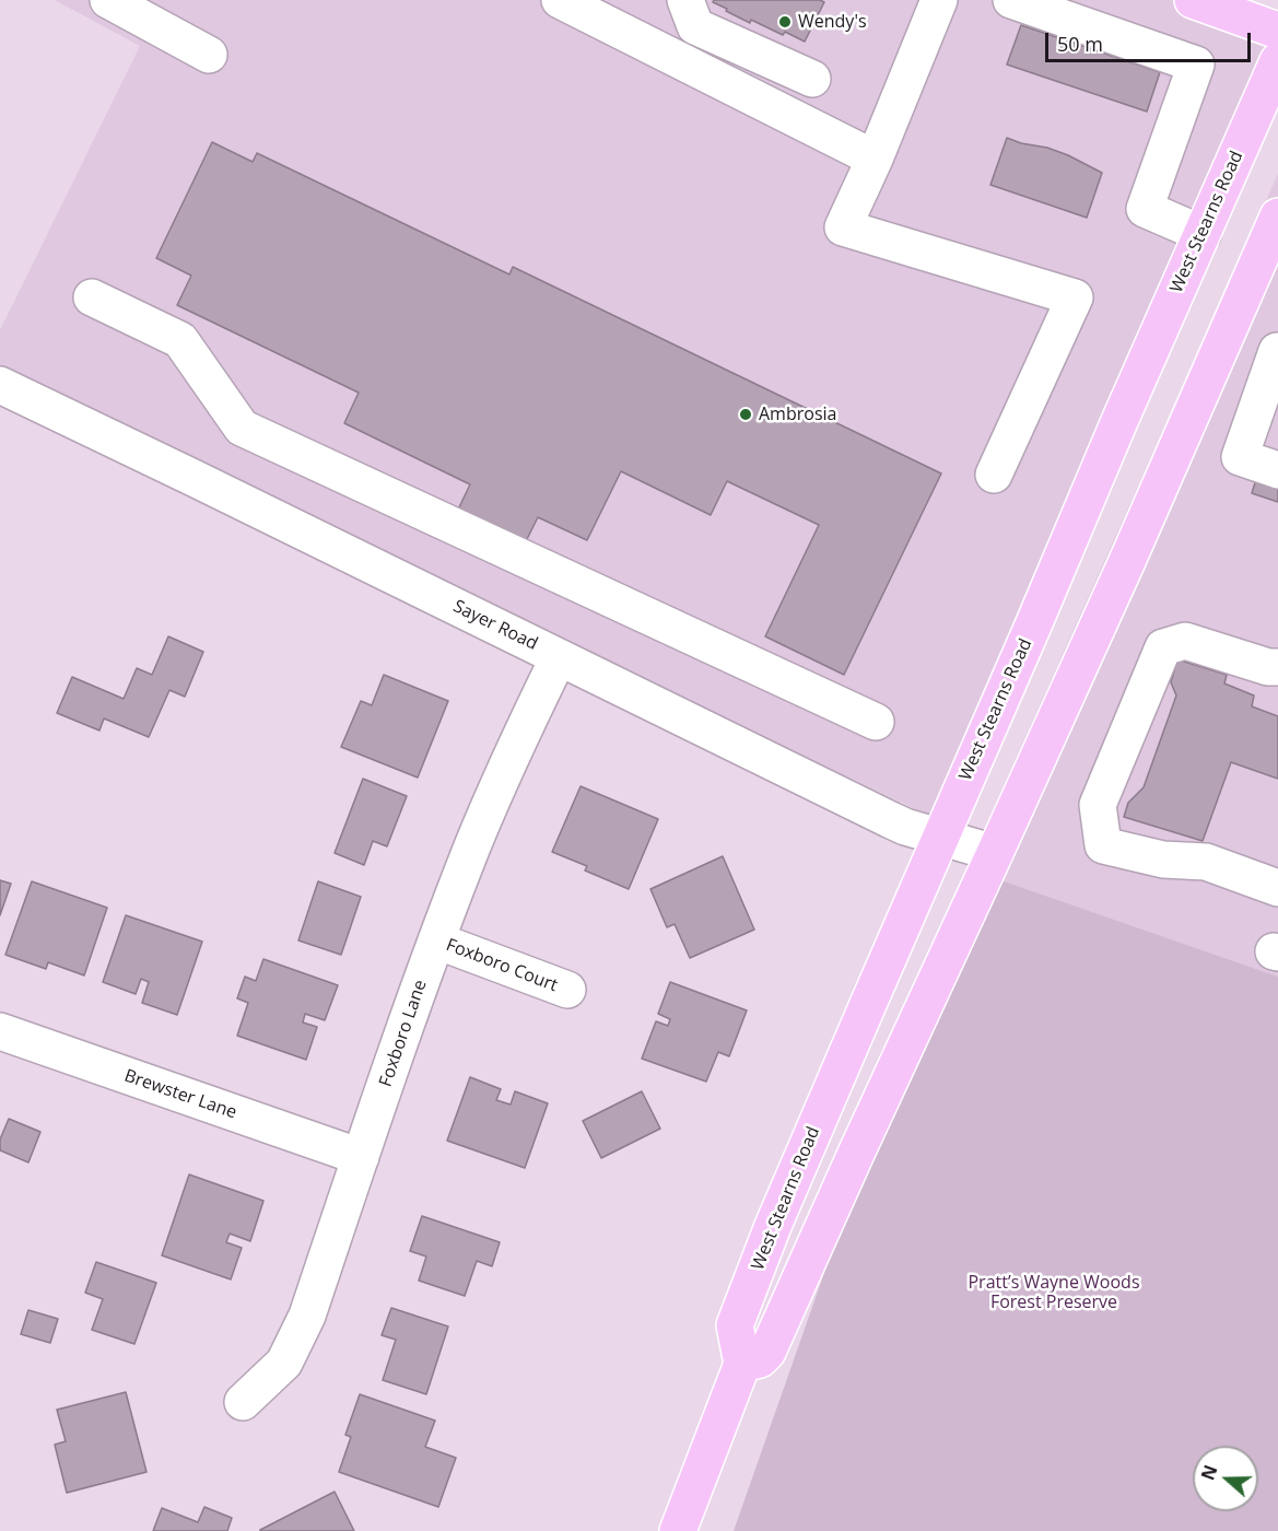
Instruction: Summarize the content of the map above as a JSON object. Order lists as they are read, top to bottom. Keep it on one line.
{"streets":{"main road":["West Stearns Road"],"street":["Sayer Road","Foxboro Court","Foxboro Lane","Brewster Lane"]},"crossings":[["West Stearns Road","Sayer Road"],["Sayer Road","Foxboro Lane"],["Foxboro Court","Foxboro Lane"],["Foxboro Lane","Brewster Lane"]],"parks":["Pratt’s Wayne Woods Forest Preserve"],"places":["Wendy's","Ambrosia"],"scale_bar":"50 m","north":"left"}
